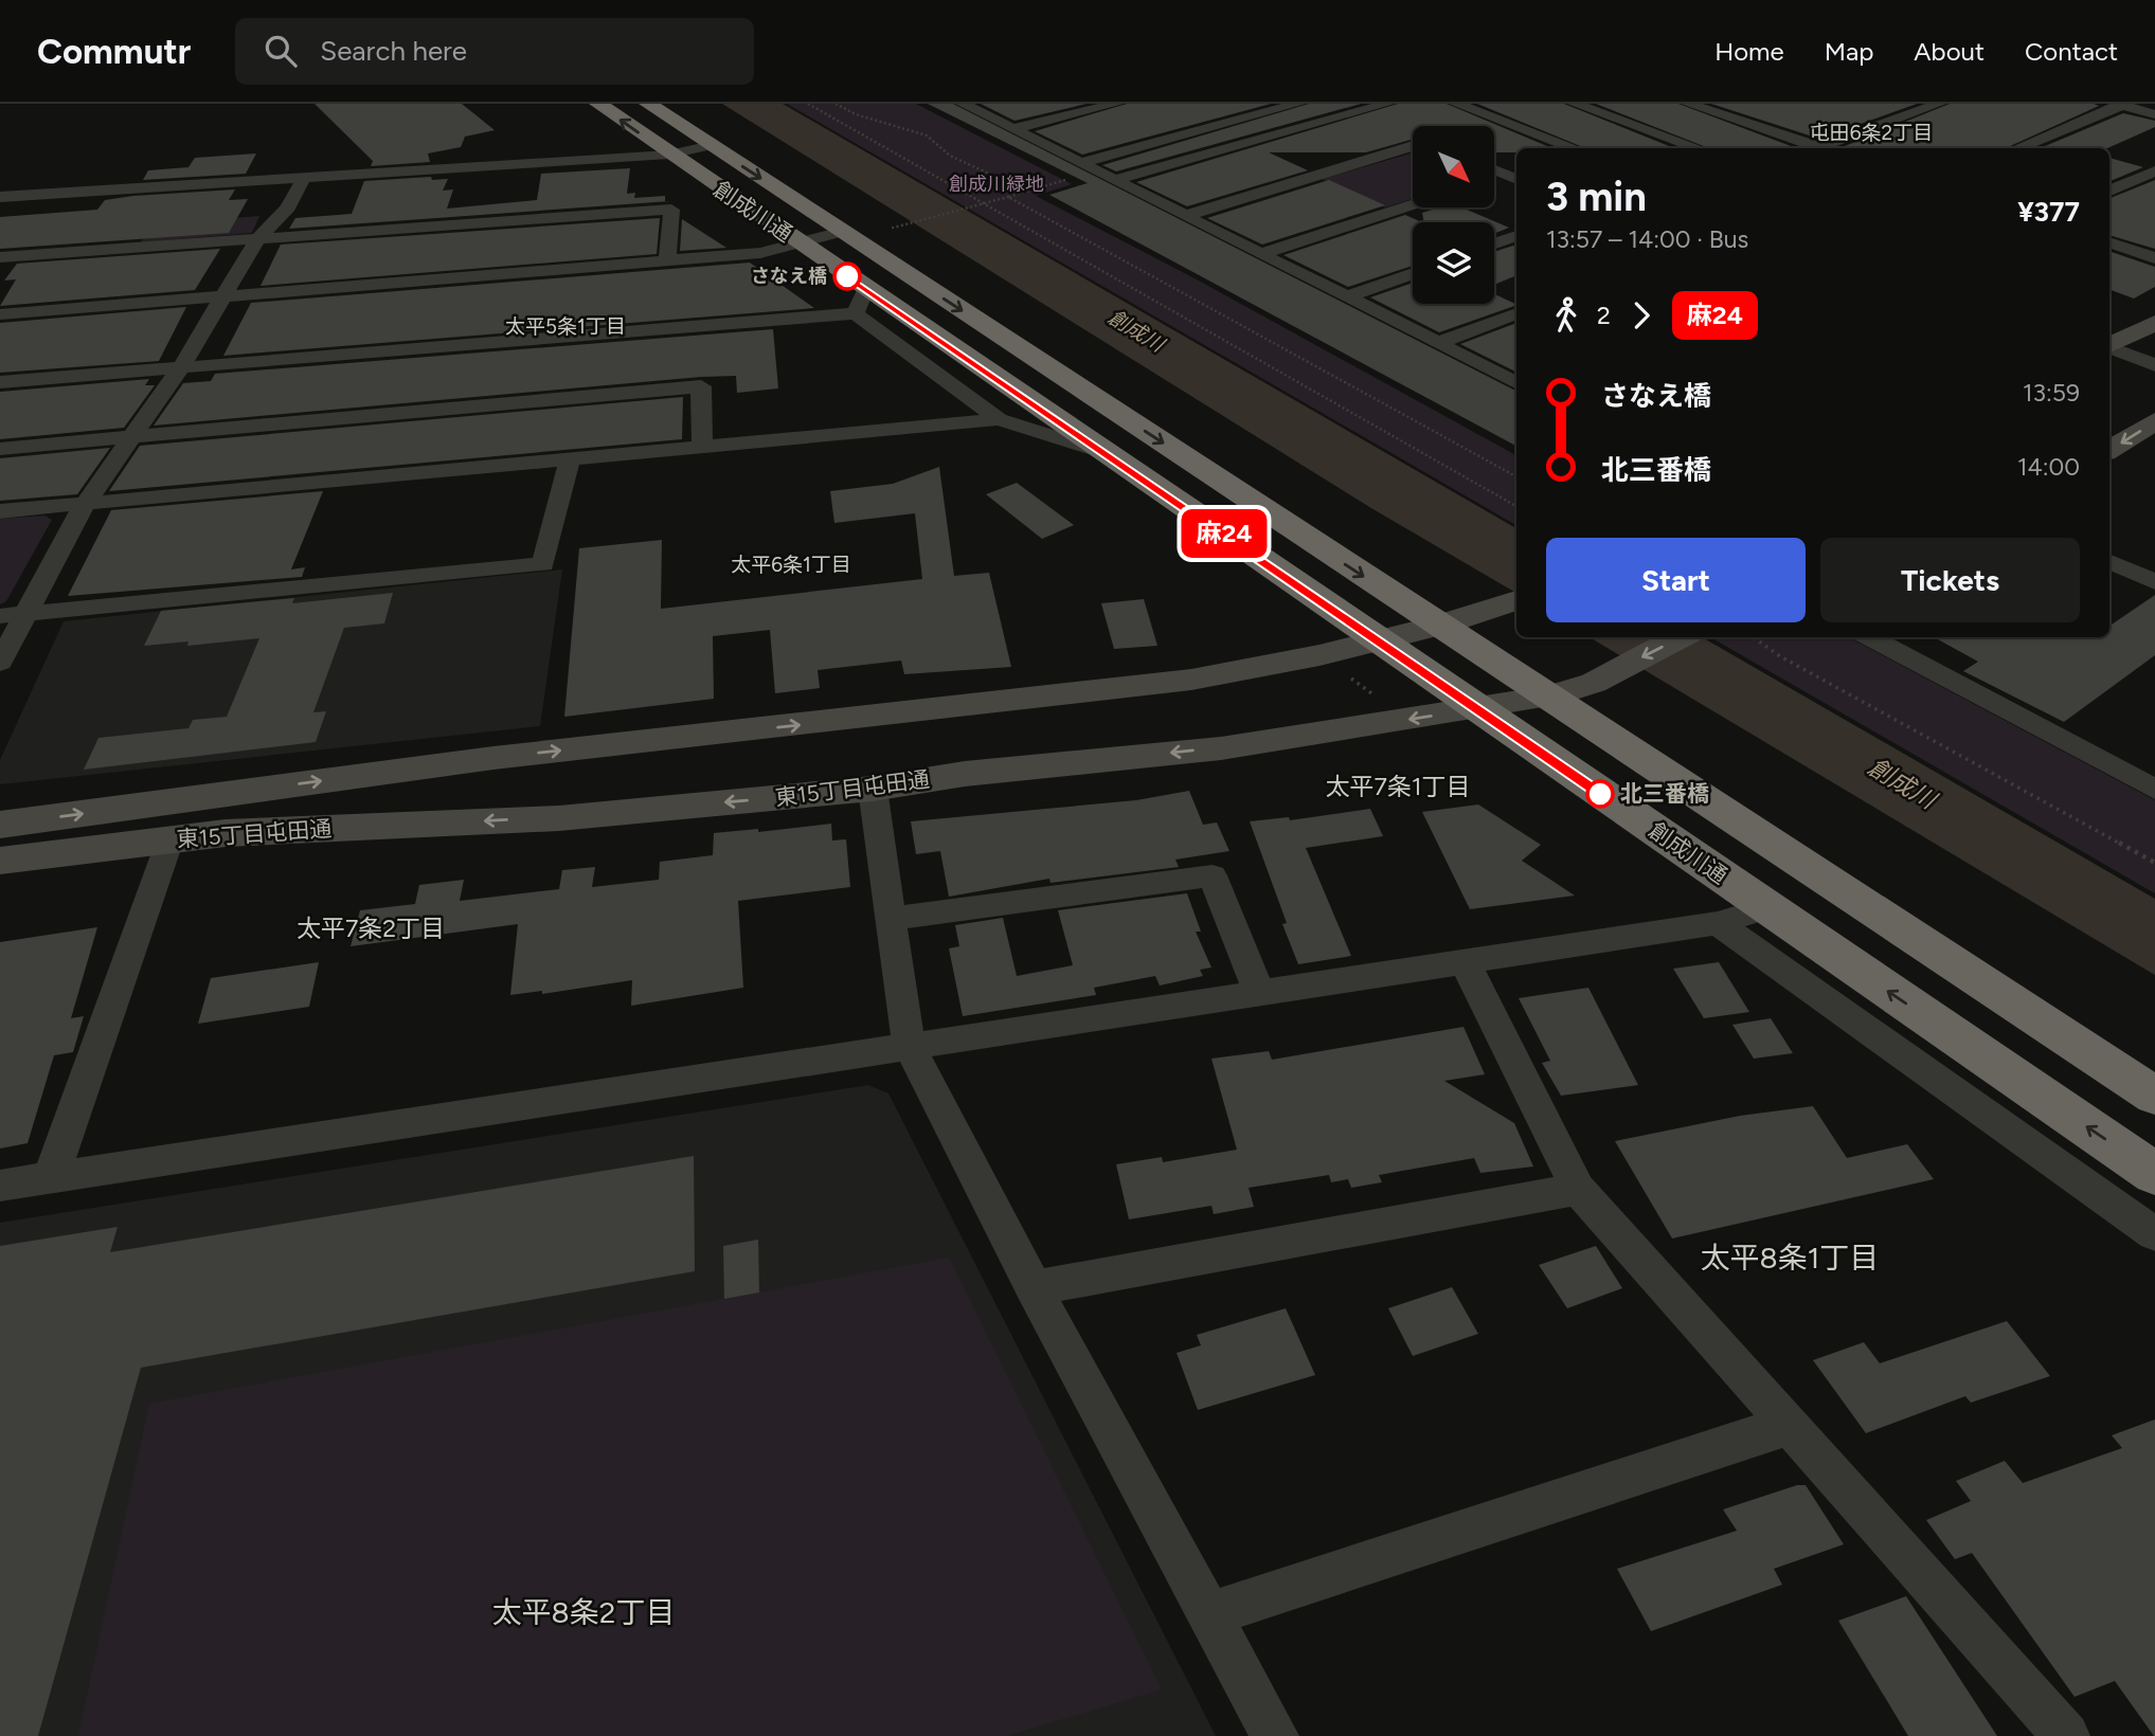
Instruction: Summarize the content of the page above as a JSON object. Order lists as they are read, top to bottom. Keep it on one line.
{"streets":{"highway":["創成川通"],"street":["東15丁目屯田通"]},"crossings":[["創成川通","東15丁目屯田通"]],"districts":["屯田6条2丁目","太平5条1丁目","太平6条1丁目","太平7条1丁目","太平7条2丁目","太平8条1丁目","太平8条2丁目"],"water":["創成川"],"parks":["創成川緑地"],"places":["さなえ橋","北三番橋"],"lines":["bus line 麻24"],"north":"bottom right","page":{"header":"Commutr","search":"Search here","nav":["Home","Map","About","Contact"],"on_map":"麻24","heading":["3 min","13:57 – 14:00 · Bus","¥377"],"legs":["2","麻24"],"list":[{"name":"さなえ橋","value":"13:59"},{"name":"北三番橋","value":"14:00"}],"buttons":["Start","Tickets"]}}
